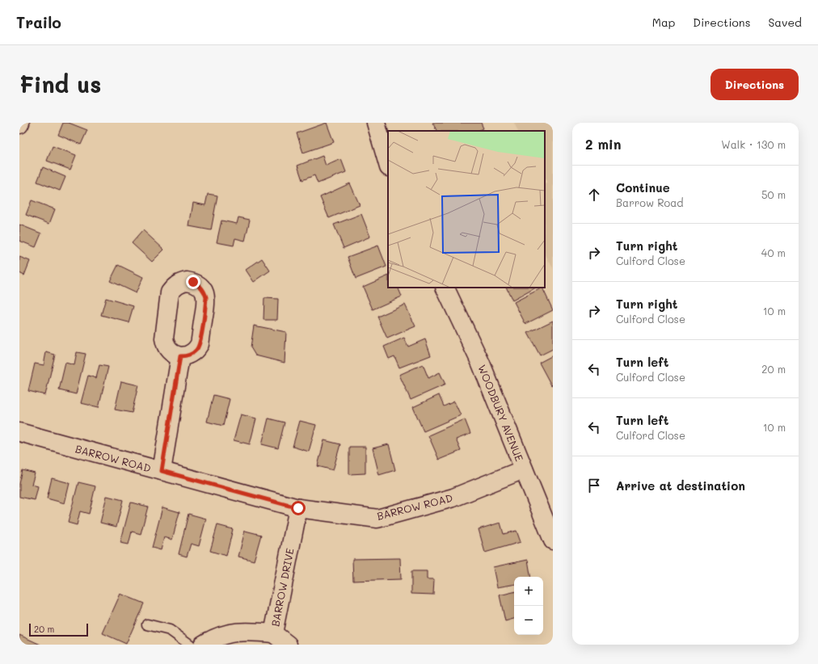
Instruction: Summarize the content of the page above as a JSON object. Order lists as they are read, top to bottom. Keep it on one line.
{"streets":{"street":["WOODBURY AVENUE","BARROW ROAD","BARROW DRIVE"]},"crossings":[["WOODBURY AVENUE","BARROW ROAD"],["BARROW ROAD","BARROW DRIVE"]],"scale_bar":"20 m","page":{"header":"Trailo","nav":["Map","Directions","Saved"],"buttons":"Directions","title":"Find us","heading":["2 min","Walk · 130 m"],"list":[["Continue","Barrow Road","50 m"],["Turn right","Culford Close","40 m"],["Turn right","Culford Close","10 m"],["Turn left","Culford Close","20 m"],["Turn left","Culford Close","10 m"],"Arrive at destination"],"map_buttons":["+","−"],"scale":"20 m"}}
